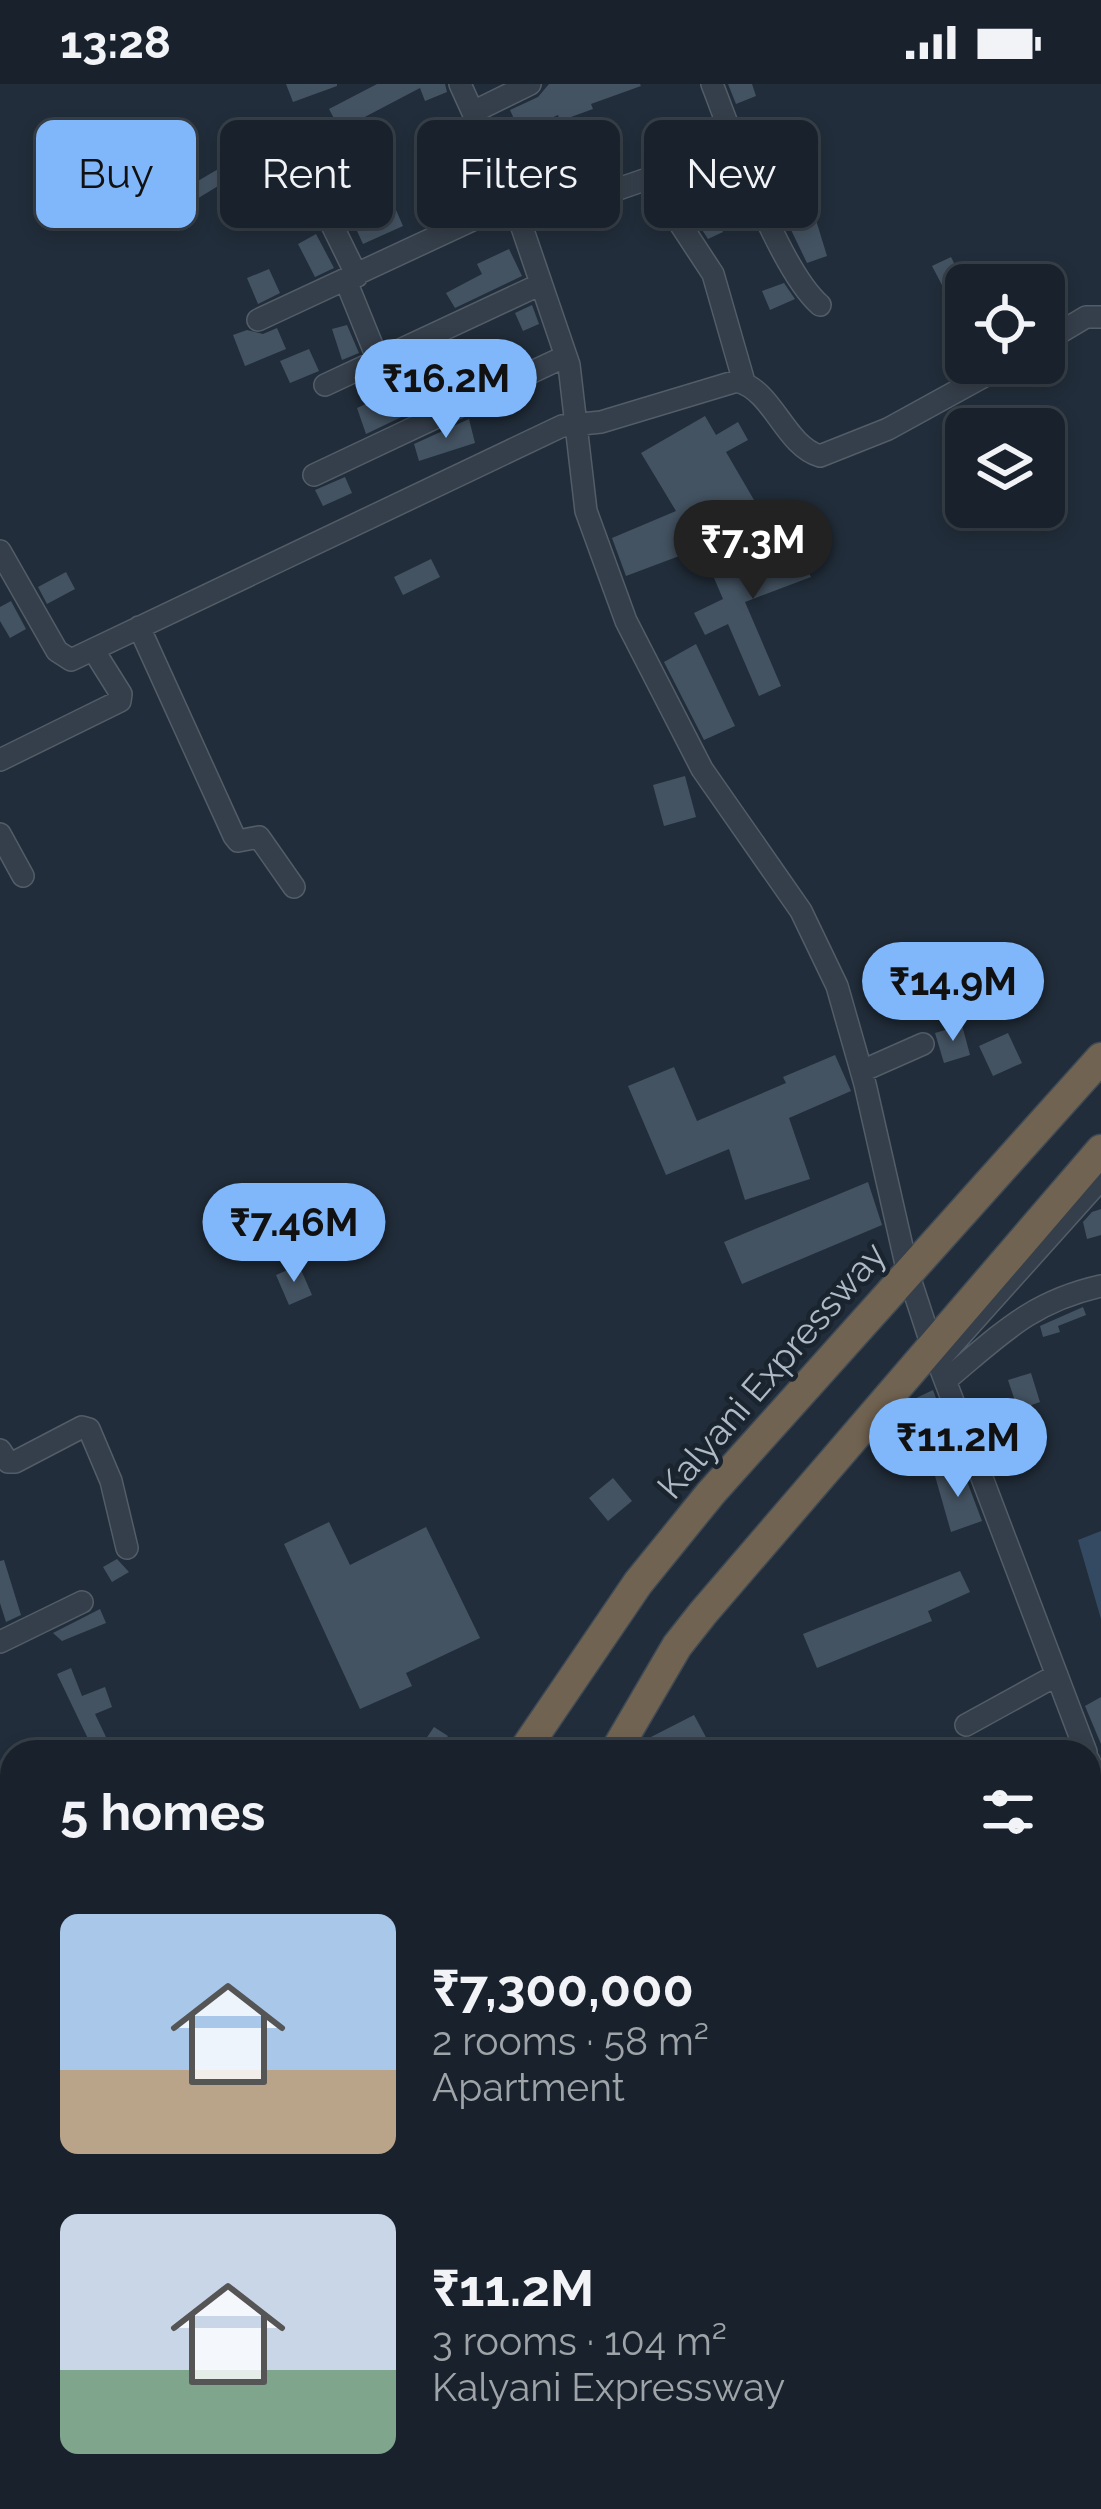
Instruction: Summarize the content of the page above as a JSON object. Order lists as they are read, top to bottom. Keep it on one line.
{"streets":{"highway":["Kalyani Expressway"]},"page":{"status":"13:28","chip":["Buy","Rent","Filters","New"],"price":["₹16.2M","₹7.3M","₹14.9M","₹7.46M","₹11.2M"],"heading":"5 homes","list":[{"name":"₹7,300,000","note":"2 rooms · 58 m² · Apartment"},{"name":"₹11.2M","note":"3 rooms · 104 m² · Kalyani Expressway"}]}}
